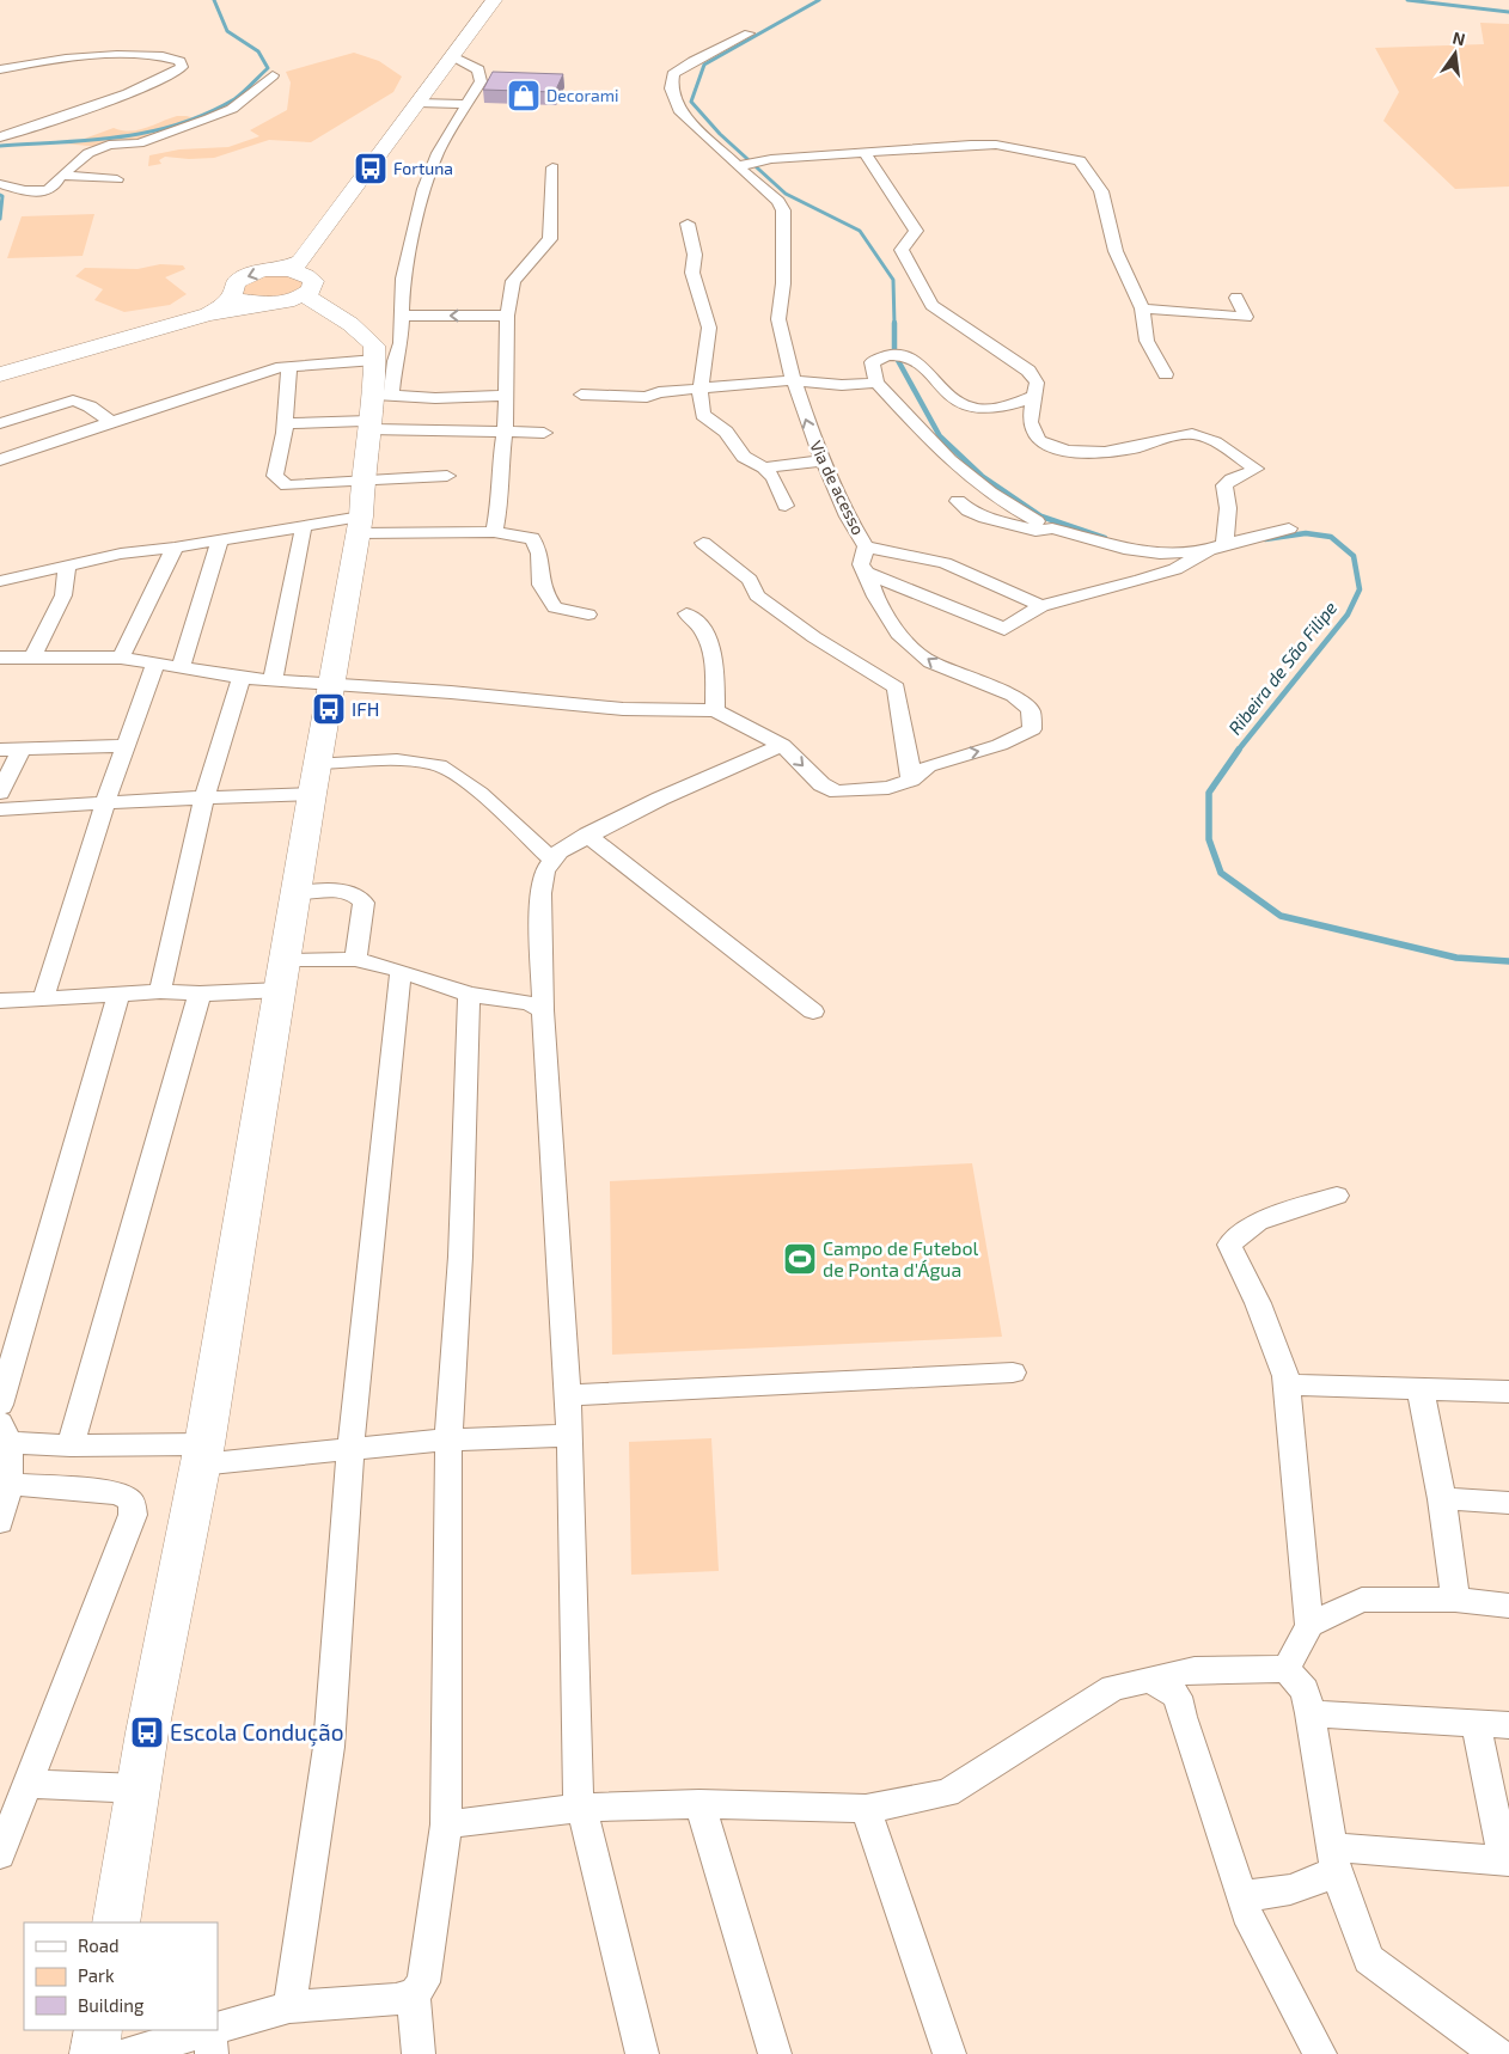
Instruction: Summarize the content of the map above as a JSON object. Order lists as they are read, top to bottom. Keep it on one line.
{"streets":{"street":["Via de acesso"]},"water":["Ribeira de São Filipe"],"places":{"shop":["Decorami"],"bus stop":["Fortuna","IFH","Escola Condução"],"sports":["Campo de Futebol de Ponta d'Água"]},"legend":["Road","Park","Building"],"north":"top"}
